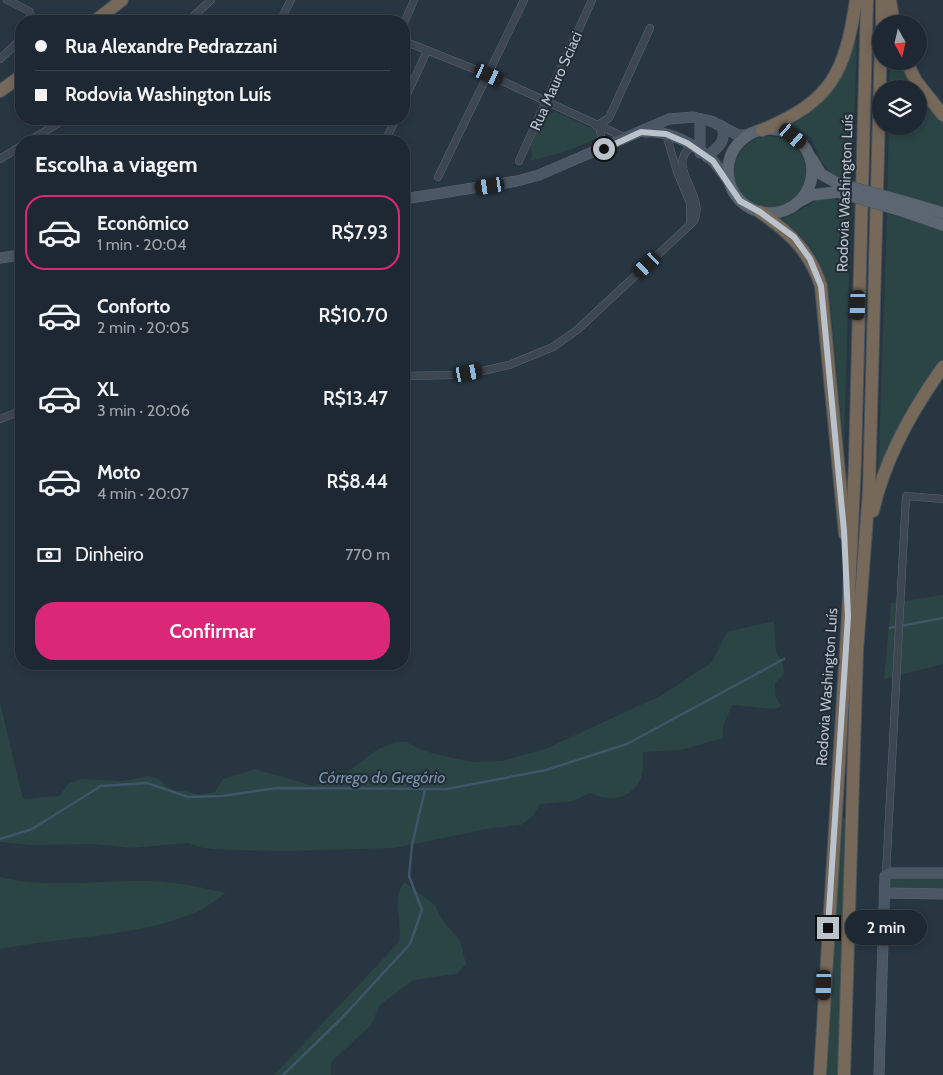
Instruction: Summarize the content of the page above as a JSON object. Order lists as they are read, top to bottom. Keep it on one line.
{"streets":{"highway":["Rodovia Washington Luís"],"street":["Rua Mauro Sciaci"]},"water":["Córrego do Gregório"],"north":"bottom","page":{"banner":["Rua Alexandre Pedrazzani","Rodovia Washington Luís"],"heading":"Escolha a viagem","list":[{"name":"Econômico","note":"1 min · 20:04","value":"R$7.93"},{"name":"Conforto","note":"2 min · 20:05","value":"R$10.70"},{"name":"XL","note":"3 min · 20:06","value":"R$13.47"},{"name":"Moto","note":"4 min · 20:07","value":"R$8.44"}],"pay":["Dinheiro","770 m"],"buttons":"Confirmar","bubble":"2 min"}}
